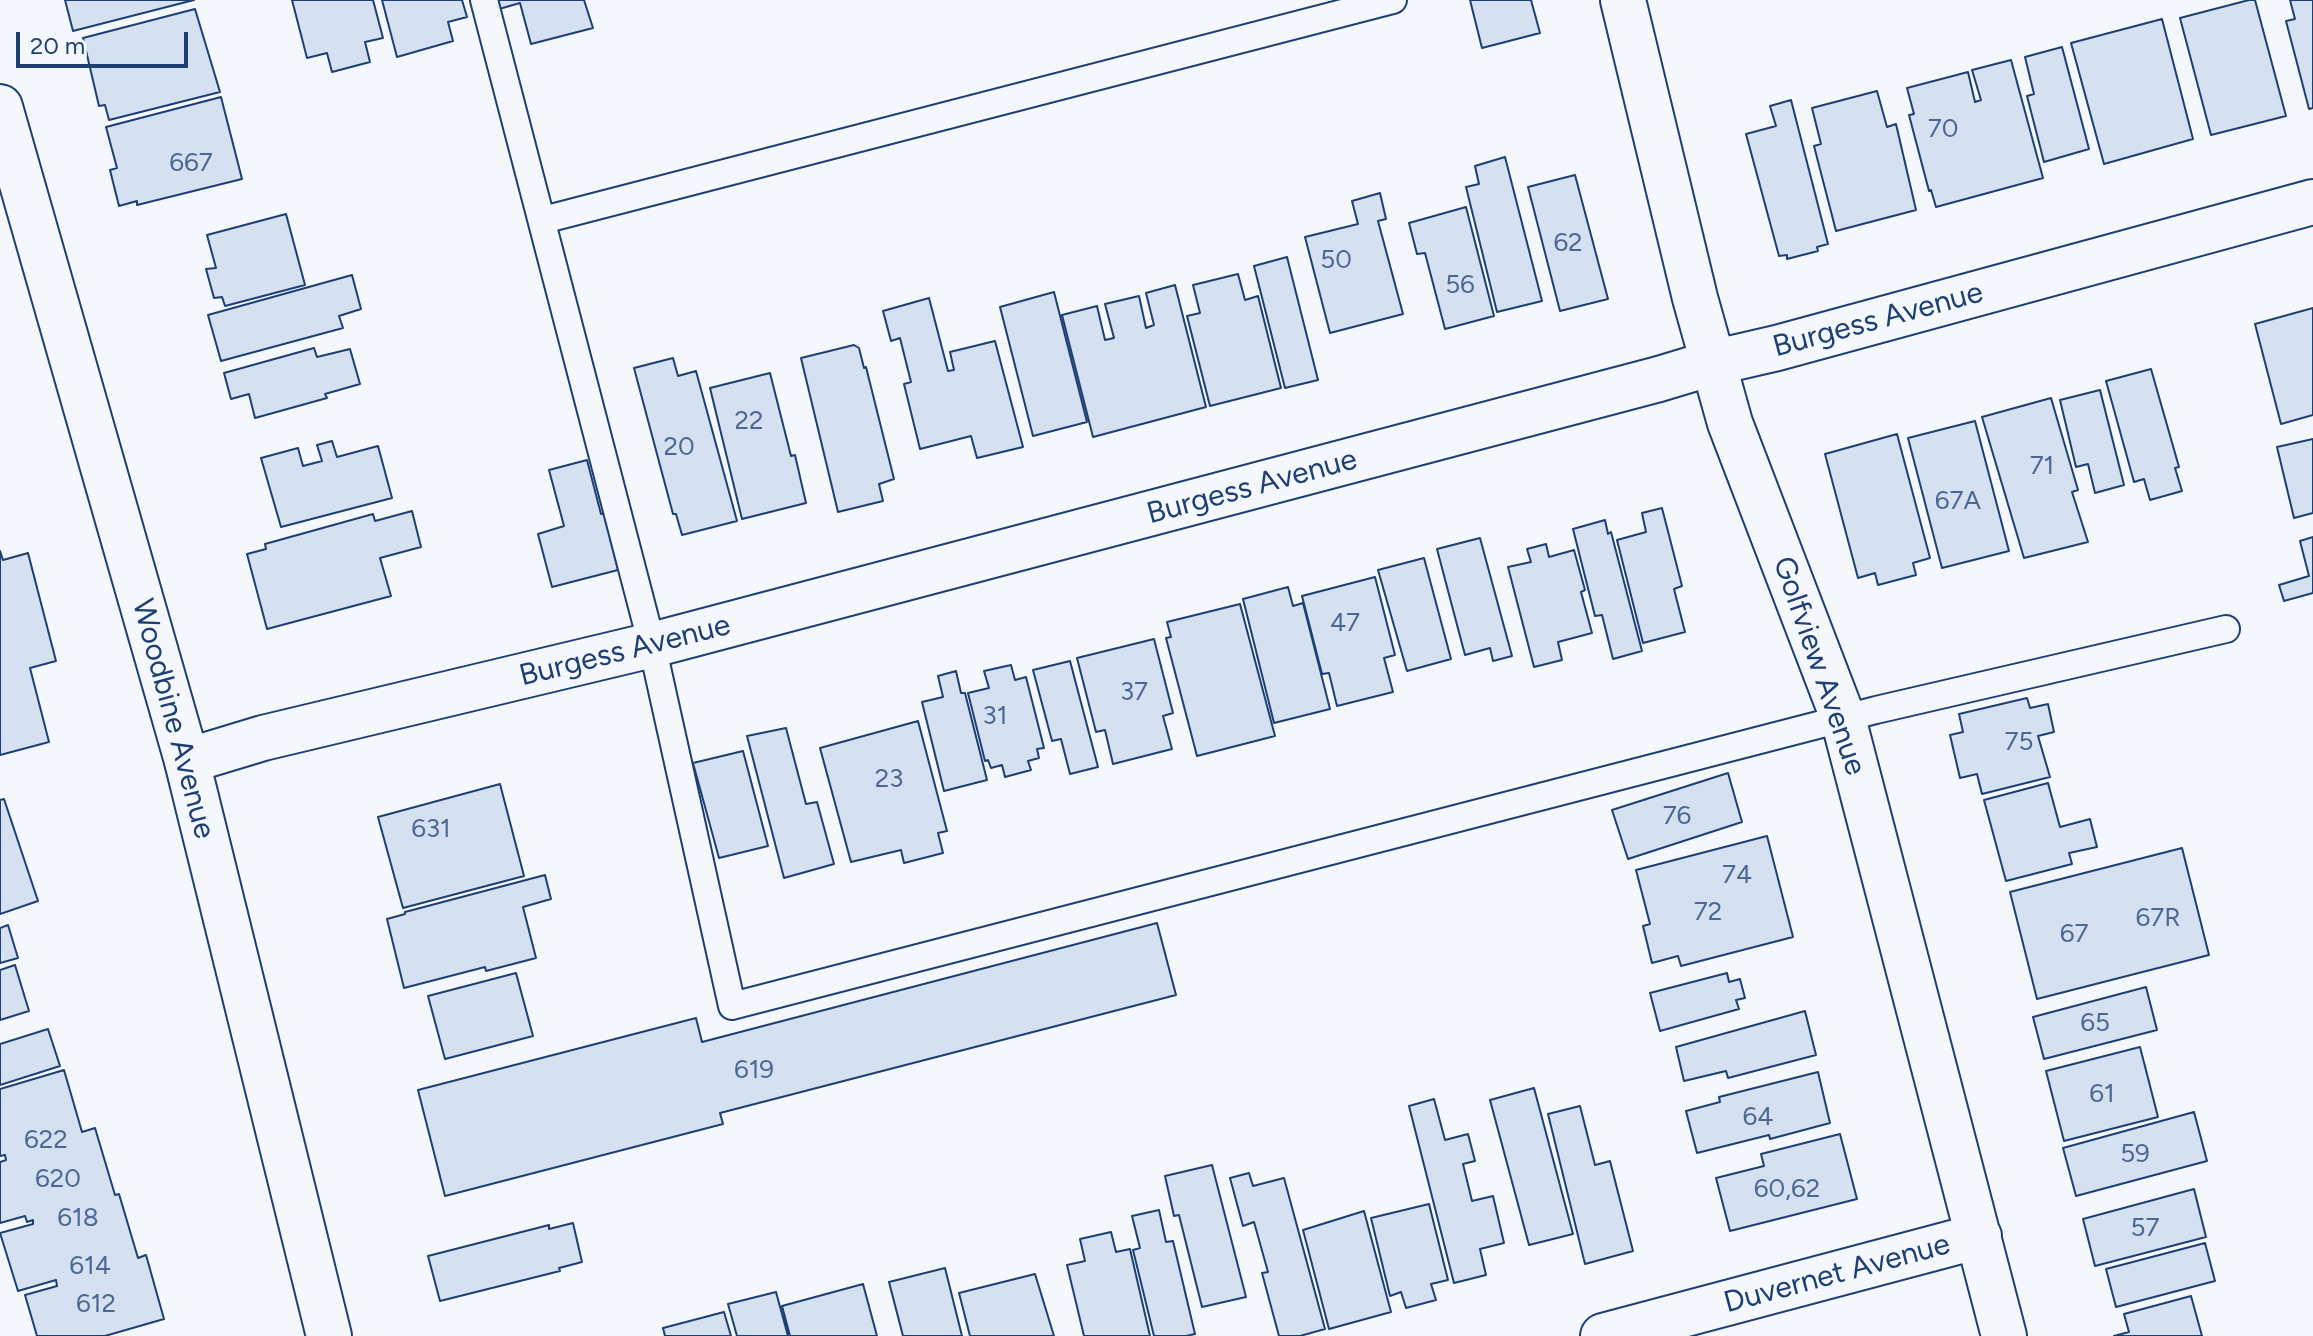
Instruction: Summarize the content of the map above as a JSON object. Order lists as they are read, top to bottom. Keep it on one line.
{"streets":{"street":["Burgess Avenue","Golfview Avenue","Woodbine Avenue","Duvernet Avenue"]},"crossings":[["Burgess Avenue","Golfview Avenue"],["Burgess Avenue","Woodbine Avenue"],["Golfview Avenue","Duvernet Avenue"]],"house_numbers":["70","667","62","50","56","22","20","71","67A","47","37","31","75","23","76","631","74","72","67R","67","65","619","61","64","622","59","620","60,62","618","57","614","612"],"scale_bar":"20 m"}
